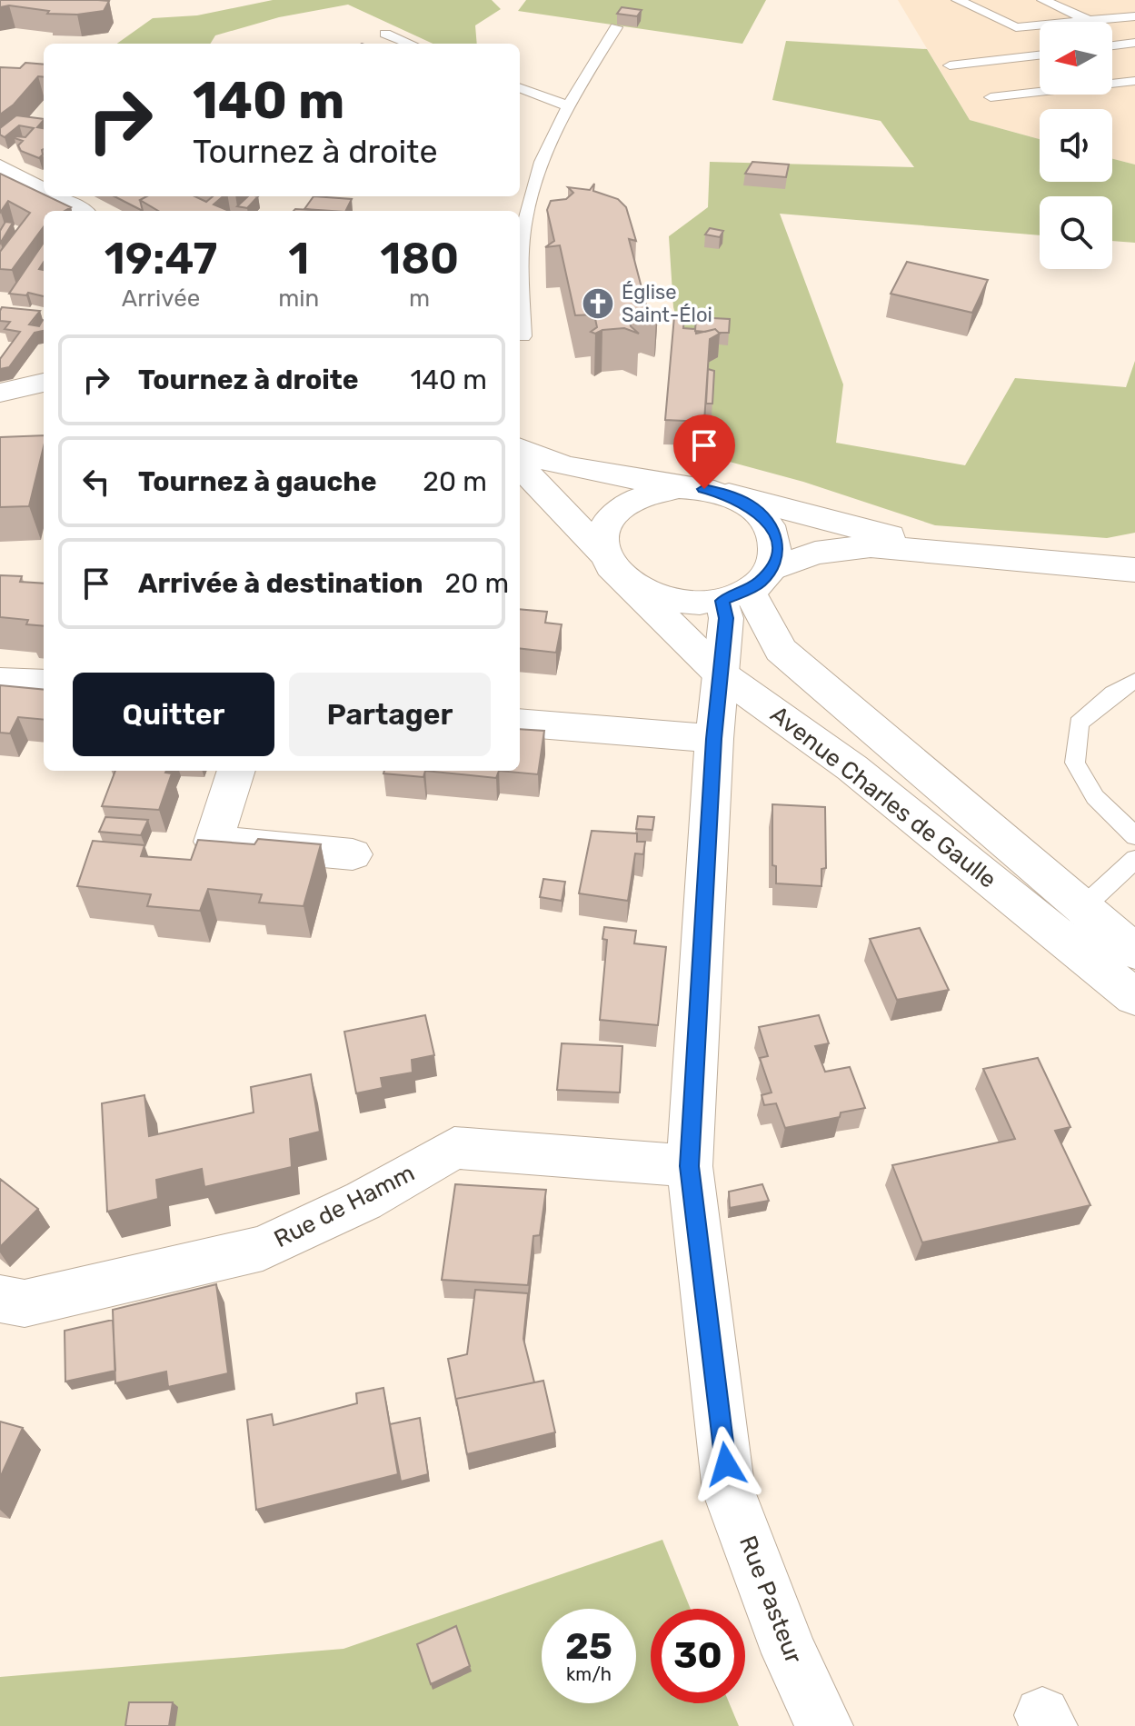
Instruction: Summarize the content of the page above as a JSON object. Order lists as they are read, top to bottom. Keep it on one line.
{"streets":{"street":["Avenue Charles de Gaulle","Rue de Hamm","Rue Pasteur"]},"crossings":[["Avenue Charles de Gaulle","Rue Pasteur"],["Rue de Hamm","Rue Pasteur"]],"places":{"church":["Église Saint-Éloi"]},"north":"left","page":{"turn":["140 m","Tournez à droite"],"eta":["19:47","Arrivée","1","min","180","m"],"list":[{"name":"Tournez à droite","value":"140 m"},{"name":"Tournez à gauche","value":"20 m"},{"name":"Arrivée à destination","value":"20 m"}],"buttons":["Quitter","Partager"],"speed":"25 km/h","limit":"30"}}
